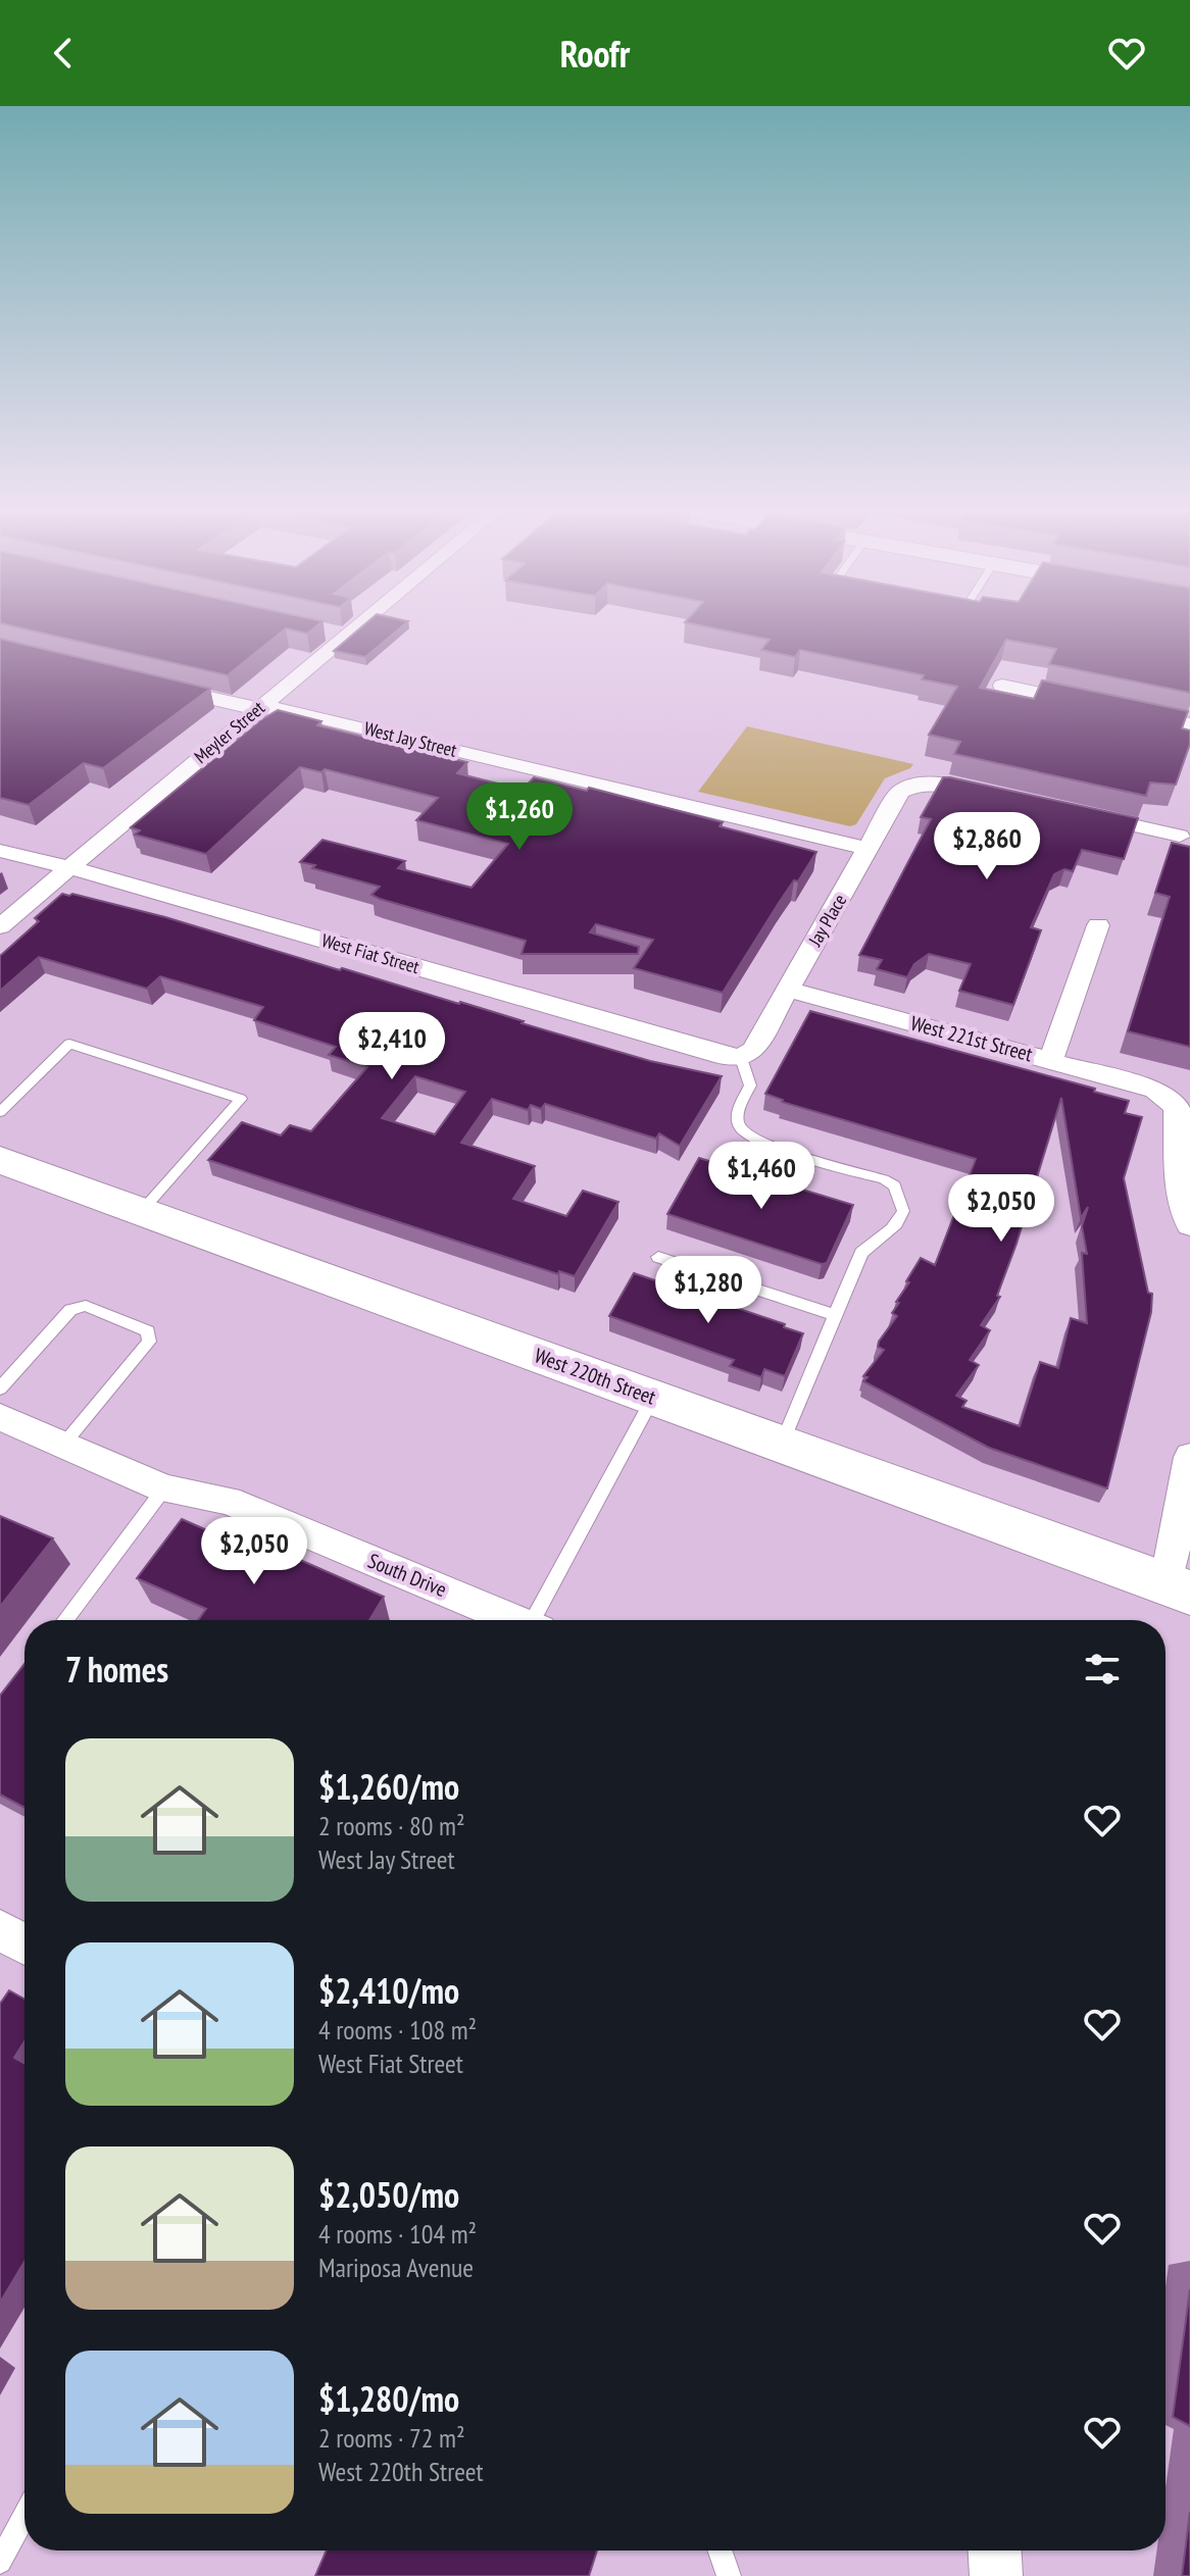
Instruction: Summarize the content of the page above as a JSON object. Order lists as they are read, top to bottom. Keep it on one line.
{"streets":{"street":["Meyler Street","West Jay Street","Jay Place","West Fiat Street","West 221st Street","West 220th Street","South Drive"]},"crossings":[["Meyler Street","West Jay Street"],["Meyler Street","West Fiat Street"],["West Jay Street","Jay Place"],["Jay Place","West Fiat Street"],["Jay Place","West 221st Street"]],"page":{"header":"Roofr","price":["$1,260","$2,860","$2,410","$1,460","$2,050","$1,280","$2,050"],"heading":"7 homes","list":[{"name":"$1,260/mo","note":"2 rooms · 80 m² · West Jay Street"},{"name":"$2,410/mo","note":"4 rooms · 108 m² · West Fiat Street"},{"name":"$2,050/mo","note":"4 rooms · 104 m² · Mariposa Avenue"},{"name":"$1,280/mo","note":"2 rooms · 72 m² · West 220th Street"}]}}
